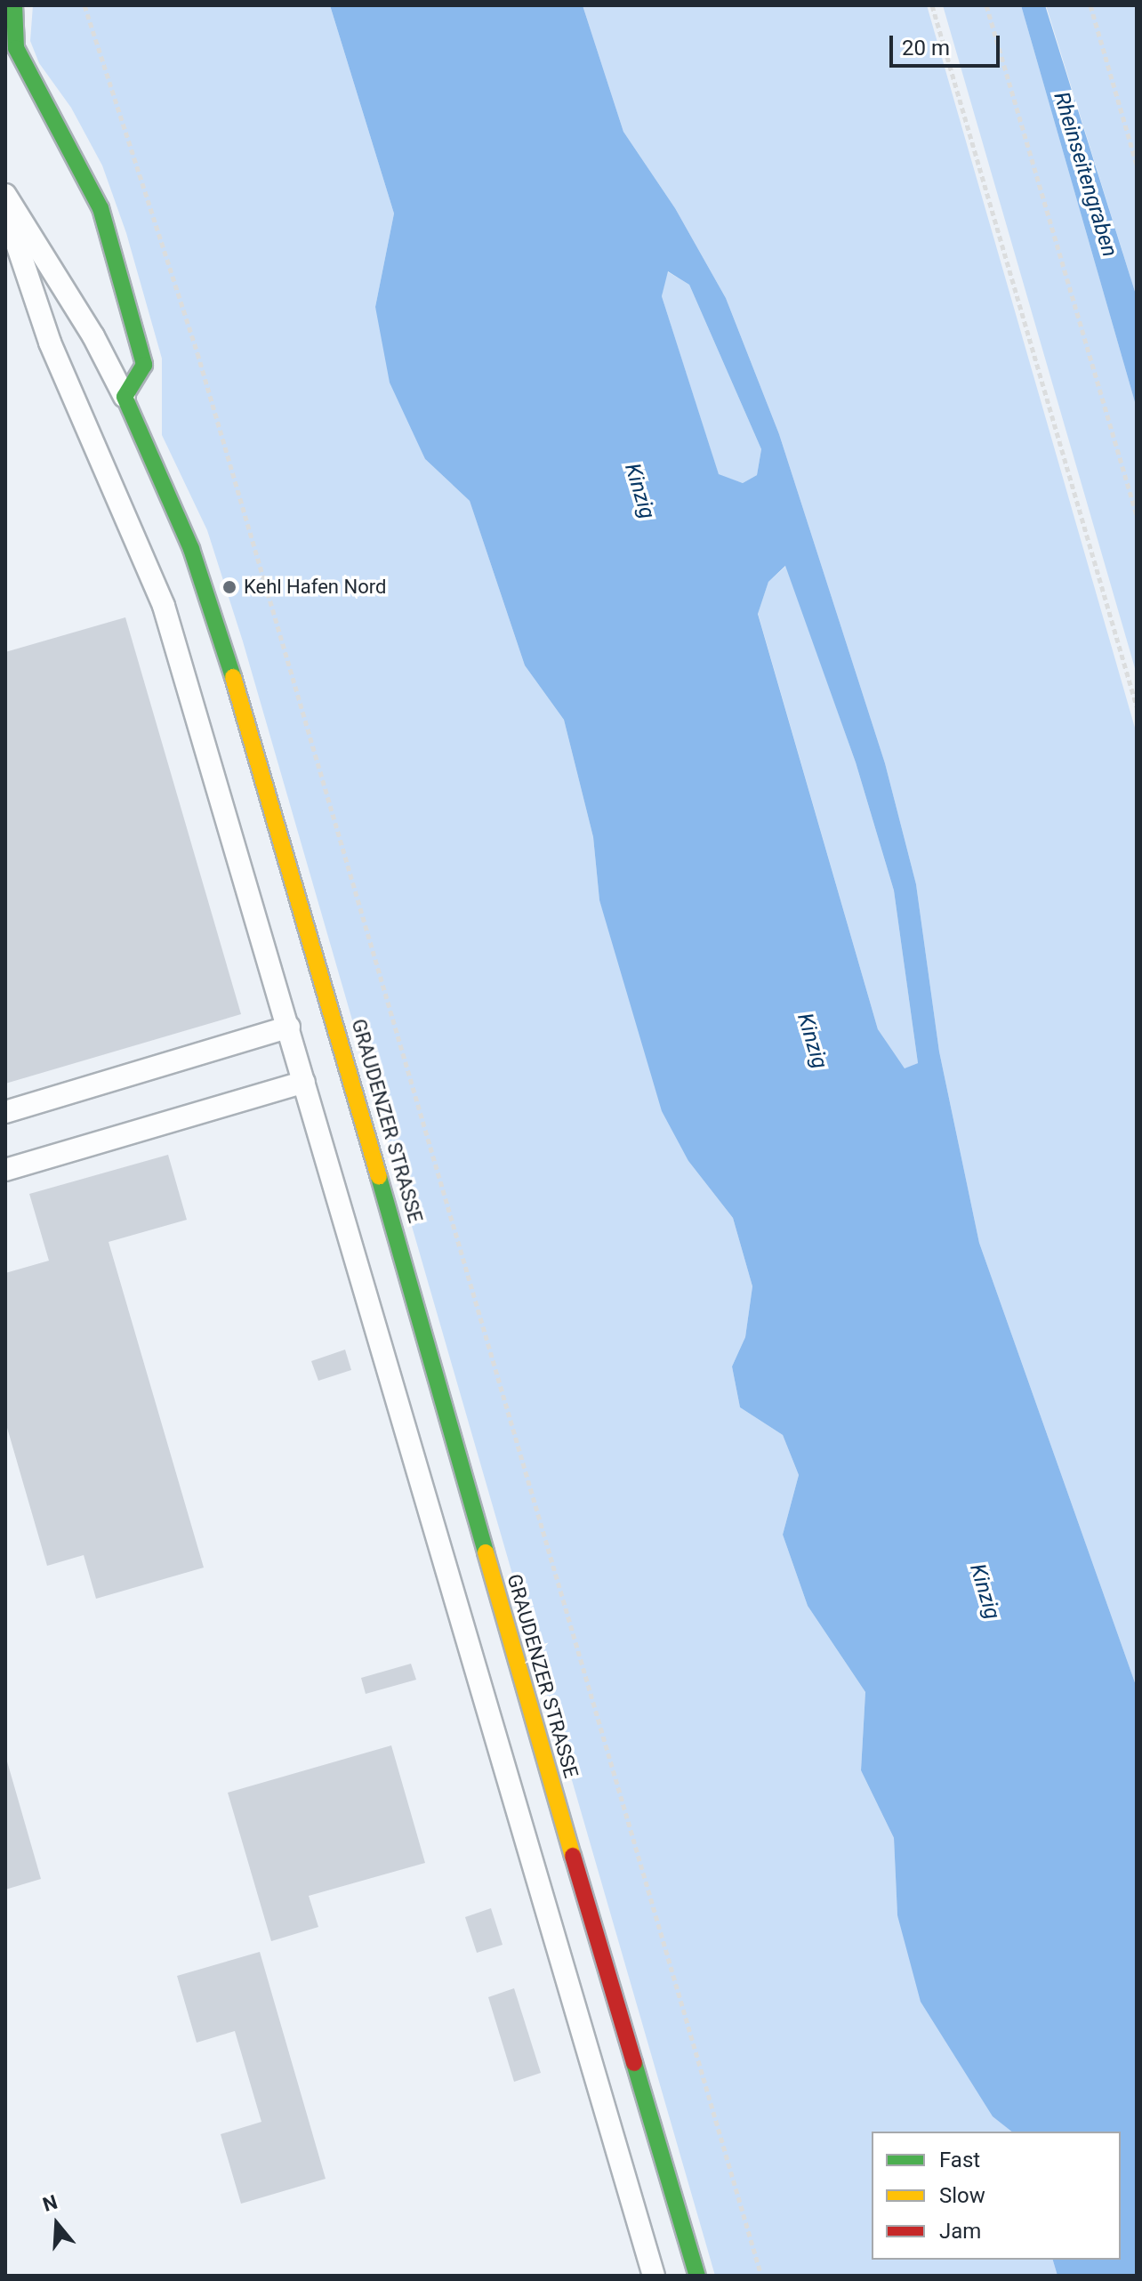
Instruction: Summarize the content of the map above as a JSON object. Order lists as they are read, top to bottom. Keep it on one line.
{"streets":{"street":["GRAUDENZER STRASSE"]},"water":["Rheinseitengraben","Kinzig"],"places":["Kehl Hafen Nord"],"legend":["Fast","Slow","Jam"],"scale_bar":"20 m","north":"top"}
